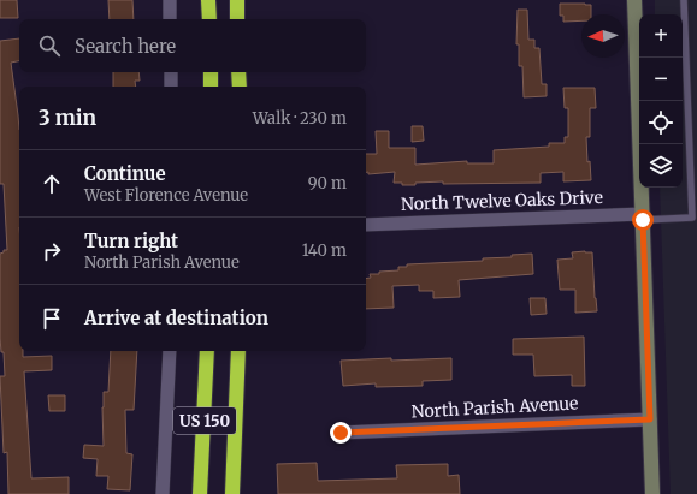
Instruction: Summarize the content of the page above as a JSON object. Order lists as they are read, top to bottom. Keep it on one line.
{"streets":{"highway":["US 150"],"street":["North Twelve Oaks Drive","North Parish Avenue"]},"north":"left","page":{"map_buttons":["+","−"],"search":"Search here","heading":["3 min","Walk · 230 m"],"list":[["Continue","West Florence Avenue","90 m"],["Turn right","North Parish Avenue","140 m"],"Arrive at destination"]}}
